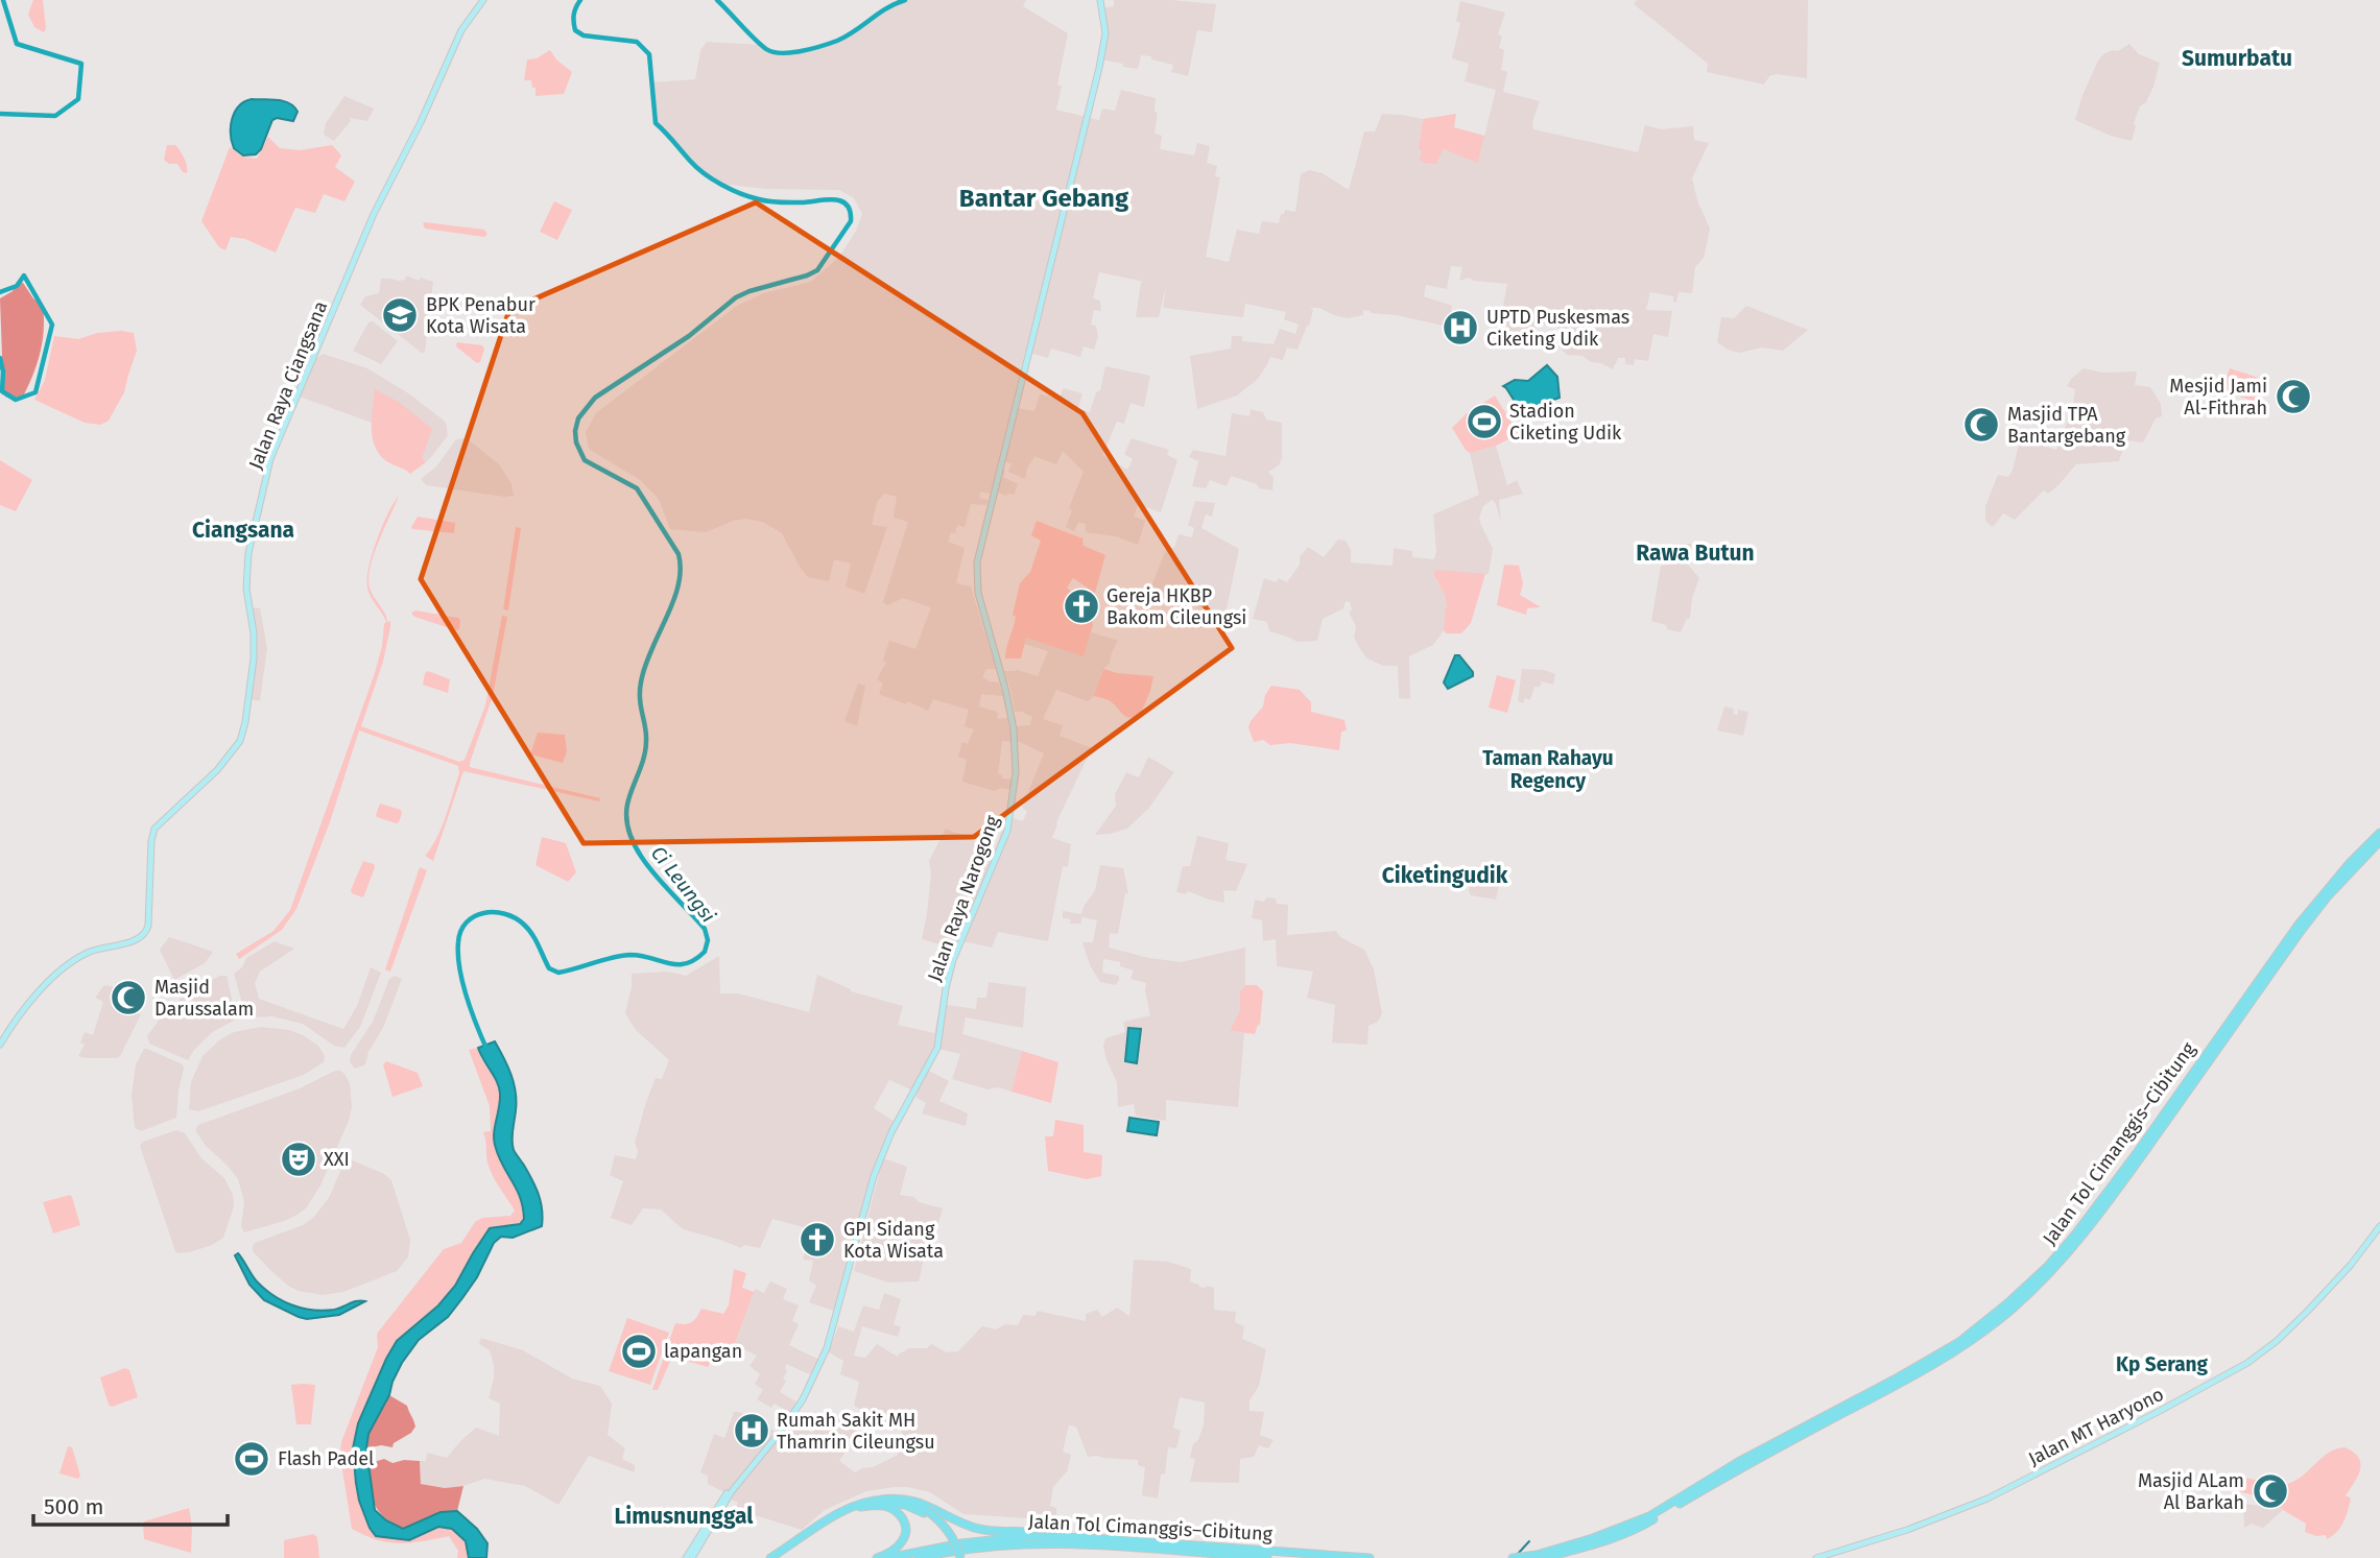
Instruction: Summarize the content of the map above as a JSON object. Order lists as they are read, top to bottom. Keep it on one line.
{"streets":{"highway":["Jalan Tol Cimanggis–Cibitung"],"main road":["Jalan Raya Ciangsana","Jalan Raya Narogong","Jalan MT Haryono"]},"districts":["Sumurbatu","Bantar Gebang","Ciangsana","Rawa Butun","Taman Rahayu Regency","Ciketingudik","Kp Serang","Limusnunggal"],"water":["Ci Leungsi"],"places":{"school or university":["BPK Penabur Kota Wisata"],"hospital":["UPTD Puskesmas Ciketing Udik","Rumah Sakit MH Thamrin Cileungsu"],"mosque":["Mesjid Jami Al-Fithrah","Masjid TPA Bantargebang","Masjid Darussalam","Masjid ALam Al Barkah"],"sports":["Stadion Ciketing Udik","lapangan","Flash Padel"],"church":["Gereja HKBP Bakom Cileungsi","GPI Sidang Kota Wisata"],"theatre":["XXI"]},"scale_bar":"500 m"}
